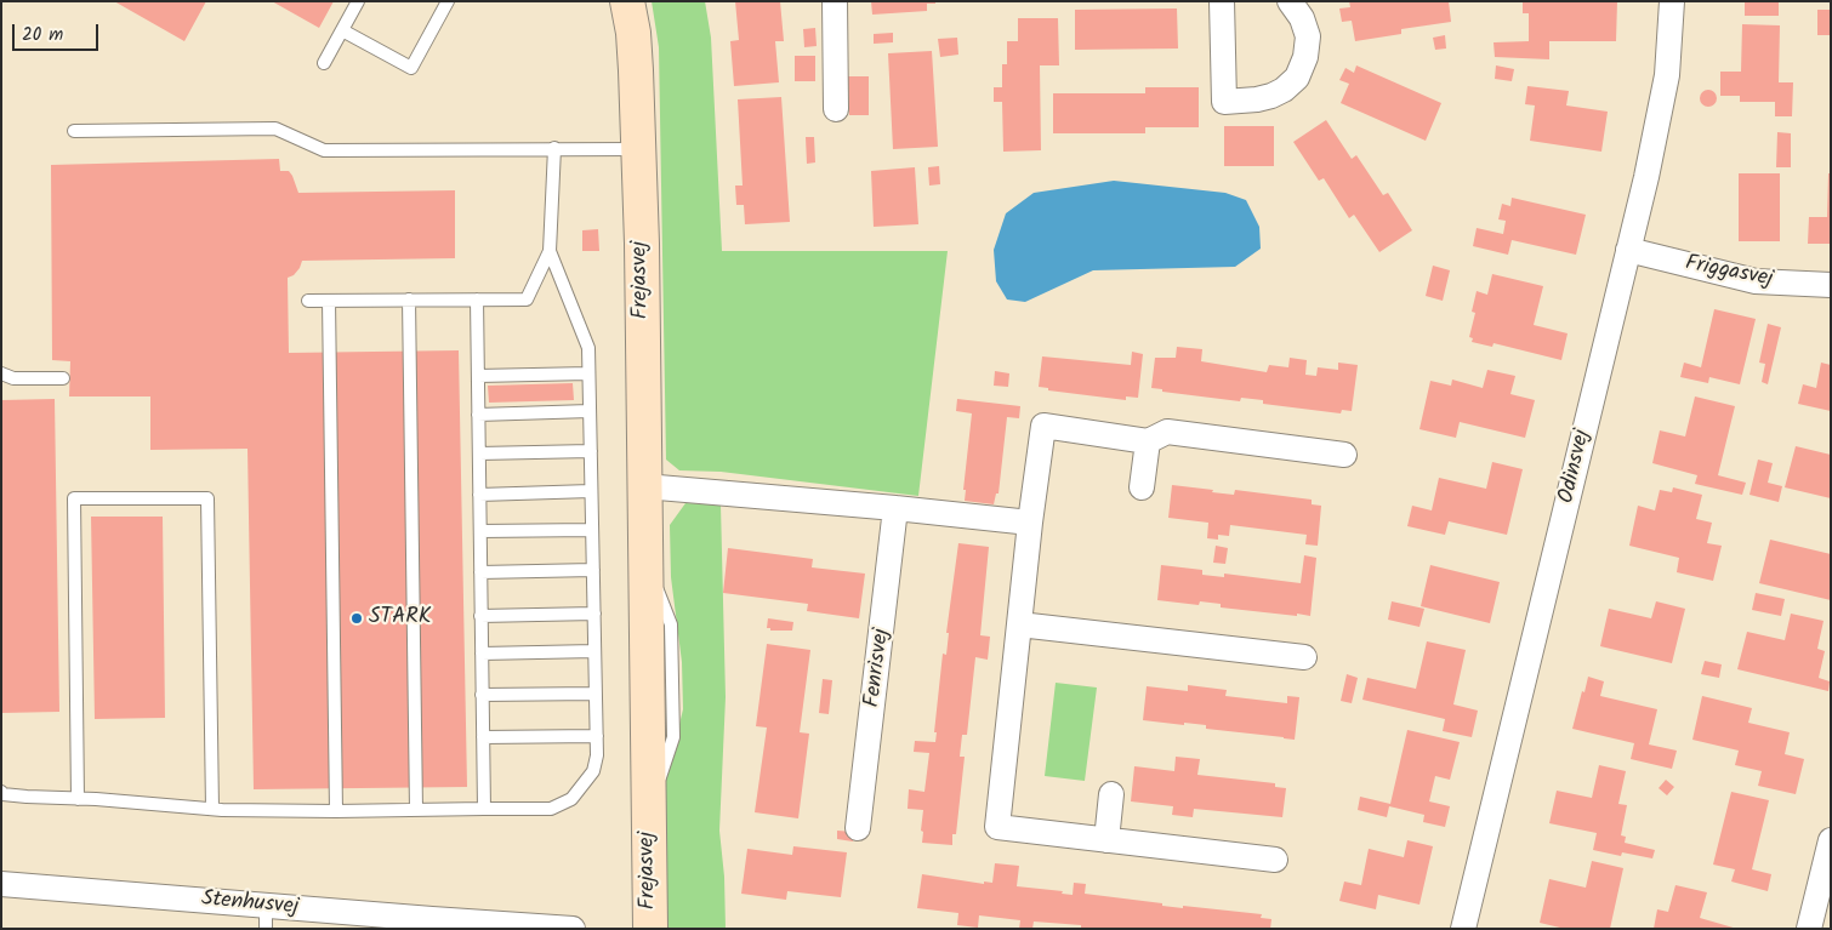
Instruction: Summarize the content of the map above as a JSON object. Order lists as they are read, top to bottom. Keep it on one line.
{"streets":{"street":["Friggasvej","Frejasvej","Odinsvej","Fenrisvej","Stenhusvej"]},"crossings":[["Friggasvej","Odinsvej"]],"places":["STARK"],"scale_bar":"20 m"}
